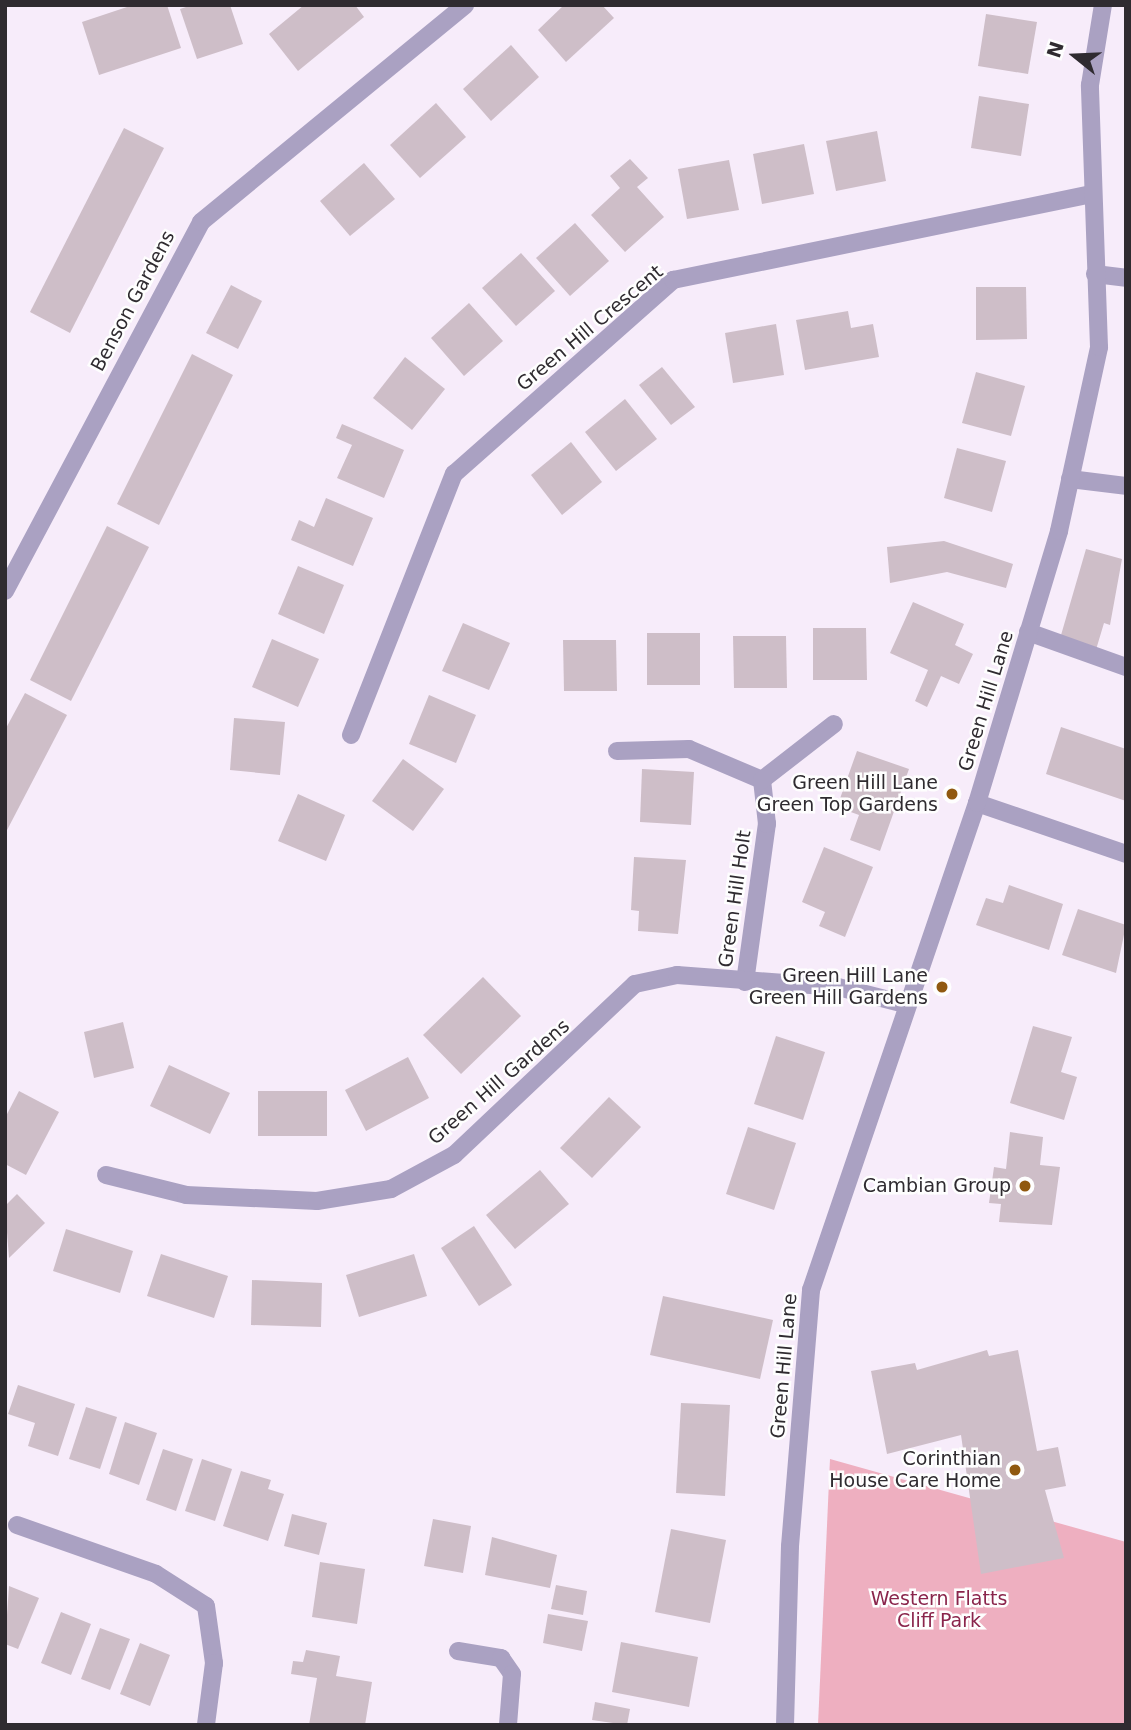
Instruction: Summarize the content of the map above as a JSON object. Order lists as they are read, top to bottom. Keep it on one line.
{"streets":{"street":["Benson Gardens","Green Hill Crescent","Green Hill Lane","Green Hill Holt","Green Hill Gardens"]},"crossings":[["Green Hill Crescent","Green Hill Lane"],["Green Hill Lane","Green Hill Gardens"],["Green Hill Holt","Green Hill Gardens"]],"parks":["Western Flatts Cliff Park"],"places":["Green Hill Lane Green Top Gardens","Green Hill Lane Green Hill Gardens","Cambian Group","Corinthian House Care Home"],"north":"left"}
